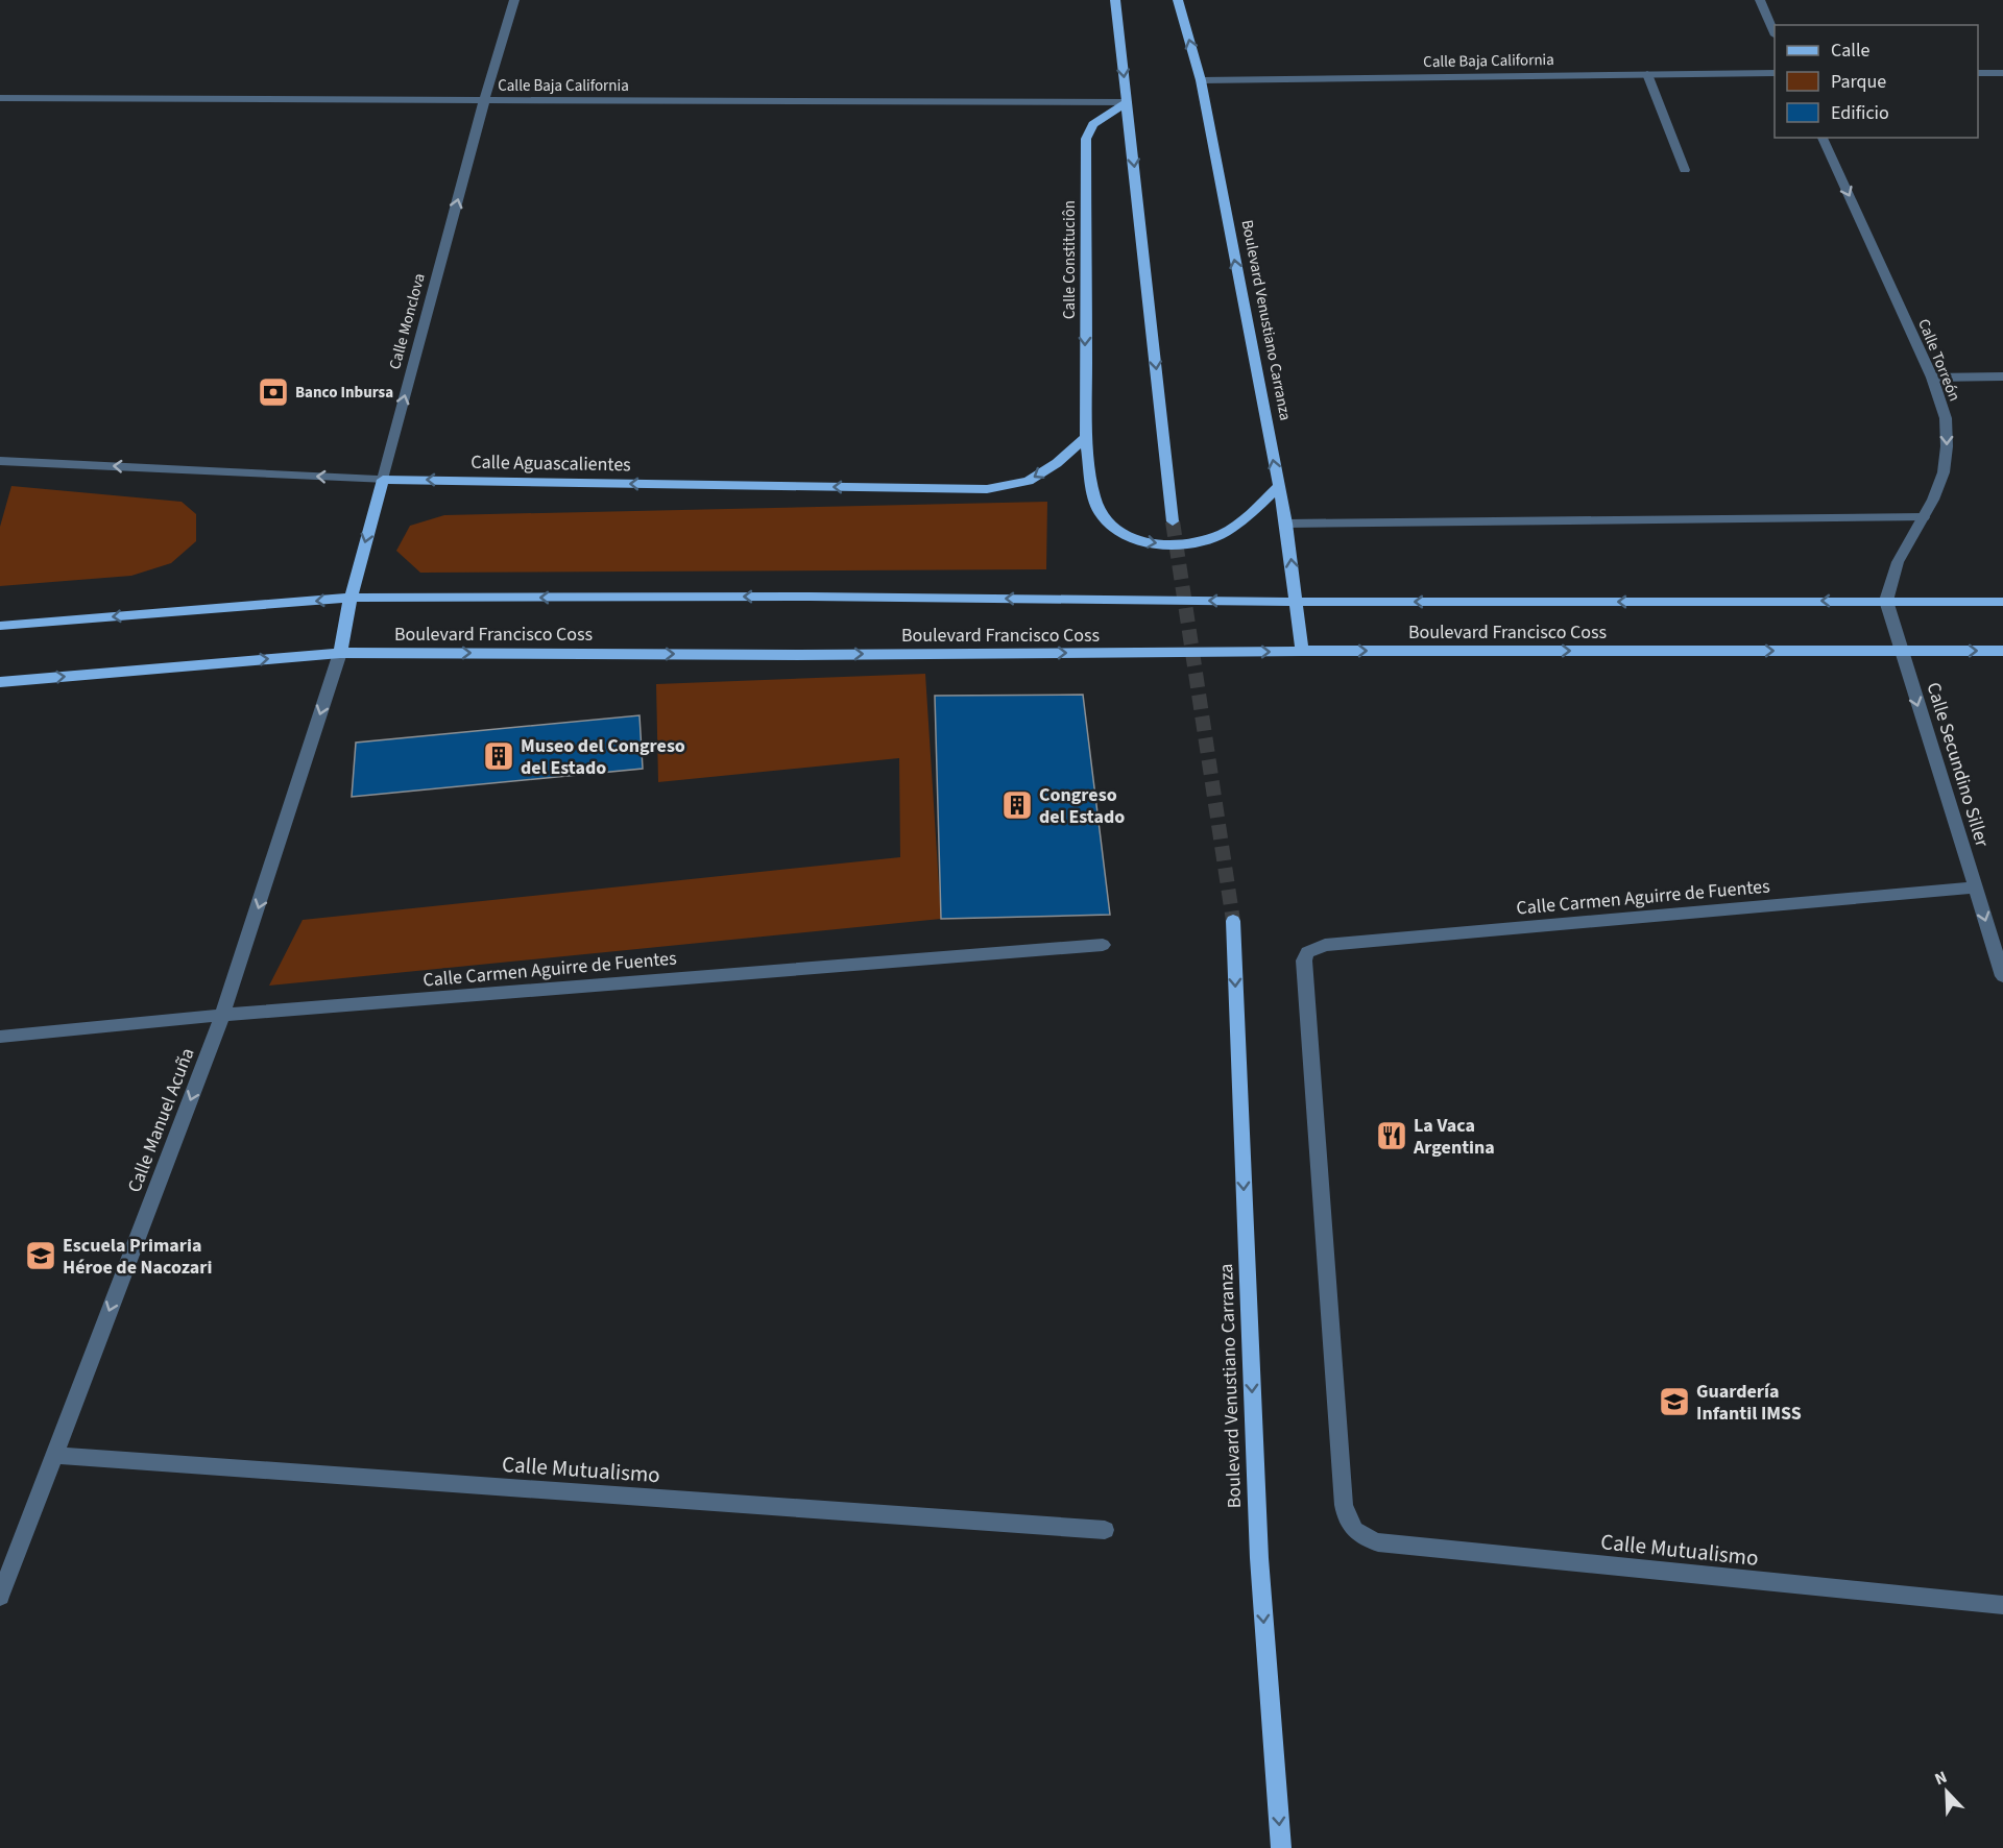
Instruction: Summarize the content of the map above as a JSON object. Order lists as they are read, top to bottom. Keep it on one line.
{"streets":{"main road":["Calle Constituciôn","Boulevard Venustiano Carranza","Calle Monclova","Calle Aguascalientes","Boulevard Francisco Coss"],"street":["Calle Baja California","Calle Torreón","Calle Secundino Siller","Calle Carmen Aguirre de Fuentes","Calle Manuel Acuña","Calle Mutualismo"]},"crossings":[["Calle Baja California","Calle Constituciôn"],["Calle Baja California","Boulevard Venustiano Carranza"],["Calle Baja California","Calle Monclova"],["Calle Constituciôn","Boulevard Venustiano Carranza"],["Calle Constituciôn","Calle Aguascalientes"],["Boulevard Venustiano Carranza","Boulevard Francisco Coss"],["Calle Monclova","Calle Aguascalientes"],["Calle Monclova","Boulevard Francisco Coss"],["Calle Monclova","Calle Manuel Acuña"],["Calle Torreón","Boulevard Francisco Coss"],["Calle Torreón","Calle Secundino Siller"],["Boulevard Francisco Coss","Calle Secundino Siller"],["Boulevard Francisco Coss","Calle Manuel Acuña"],["Calle Secundino Siller","Calle Carmen Aguirre de Fuentes"],["Calle Carmen Aguirre de Fuentes","Calle Manuel Acuña"],["Calle Carmen Aguirre de Fuentes","Calle Mutualismo"],["Calle Manuel Acuña","Calle Mutualismo"]],"one_way":["Calle Torreón","Calle Aguascalientes","Calle Secundino Siller","Calle Manuel Acuña"],"places":{"bank":["Banco Inbursa"],"building":["Museo del Congreso del Estado","Congreso del Estado"],"restaurant":["La Vaca Argentina"],"school or university":["Escuela Primaria Héroe de Nacozari","Guardería Infantil IMSS"]},"legend":["Calle","Parque","Edificio"],"north":"top left"}
